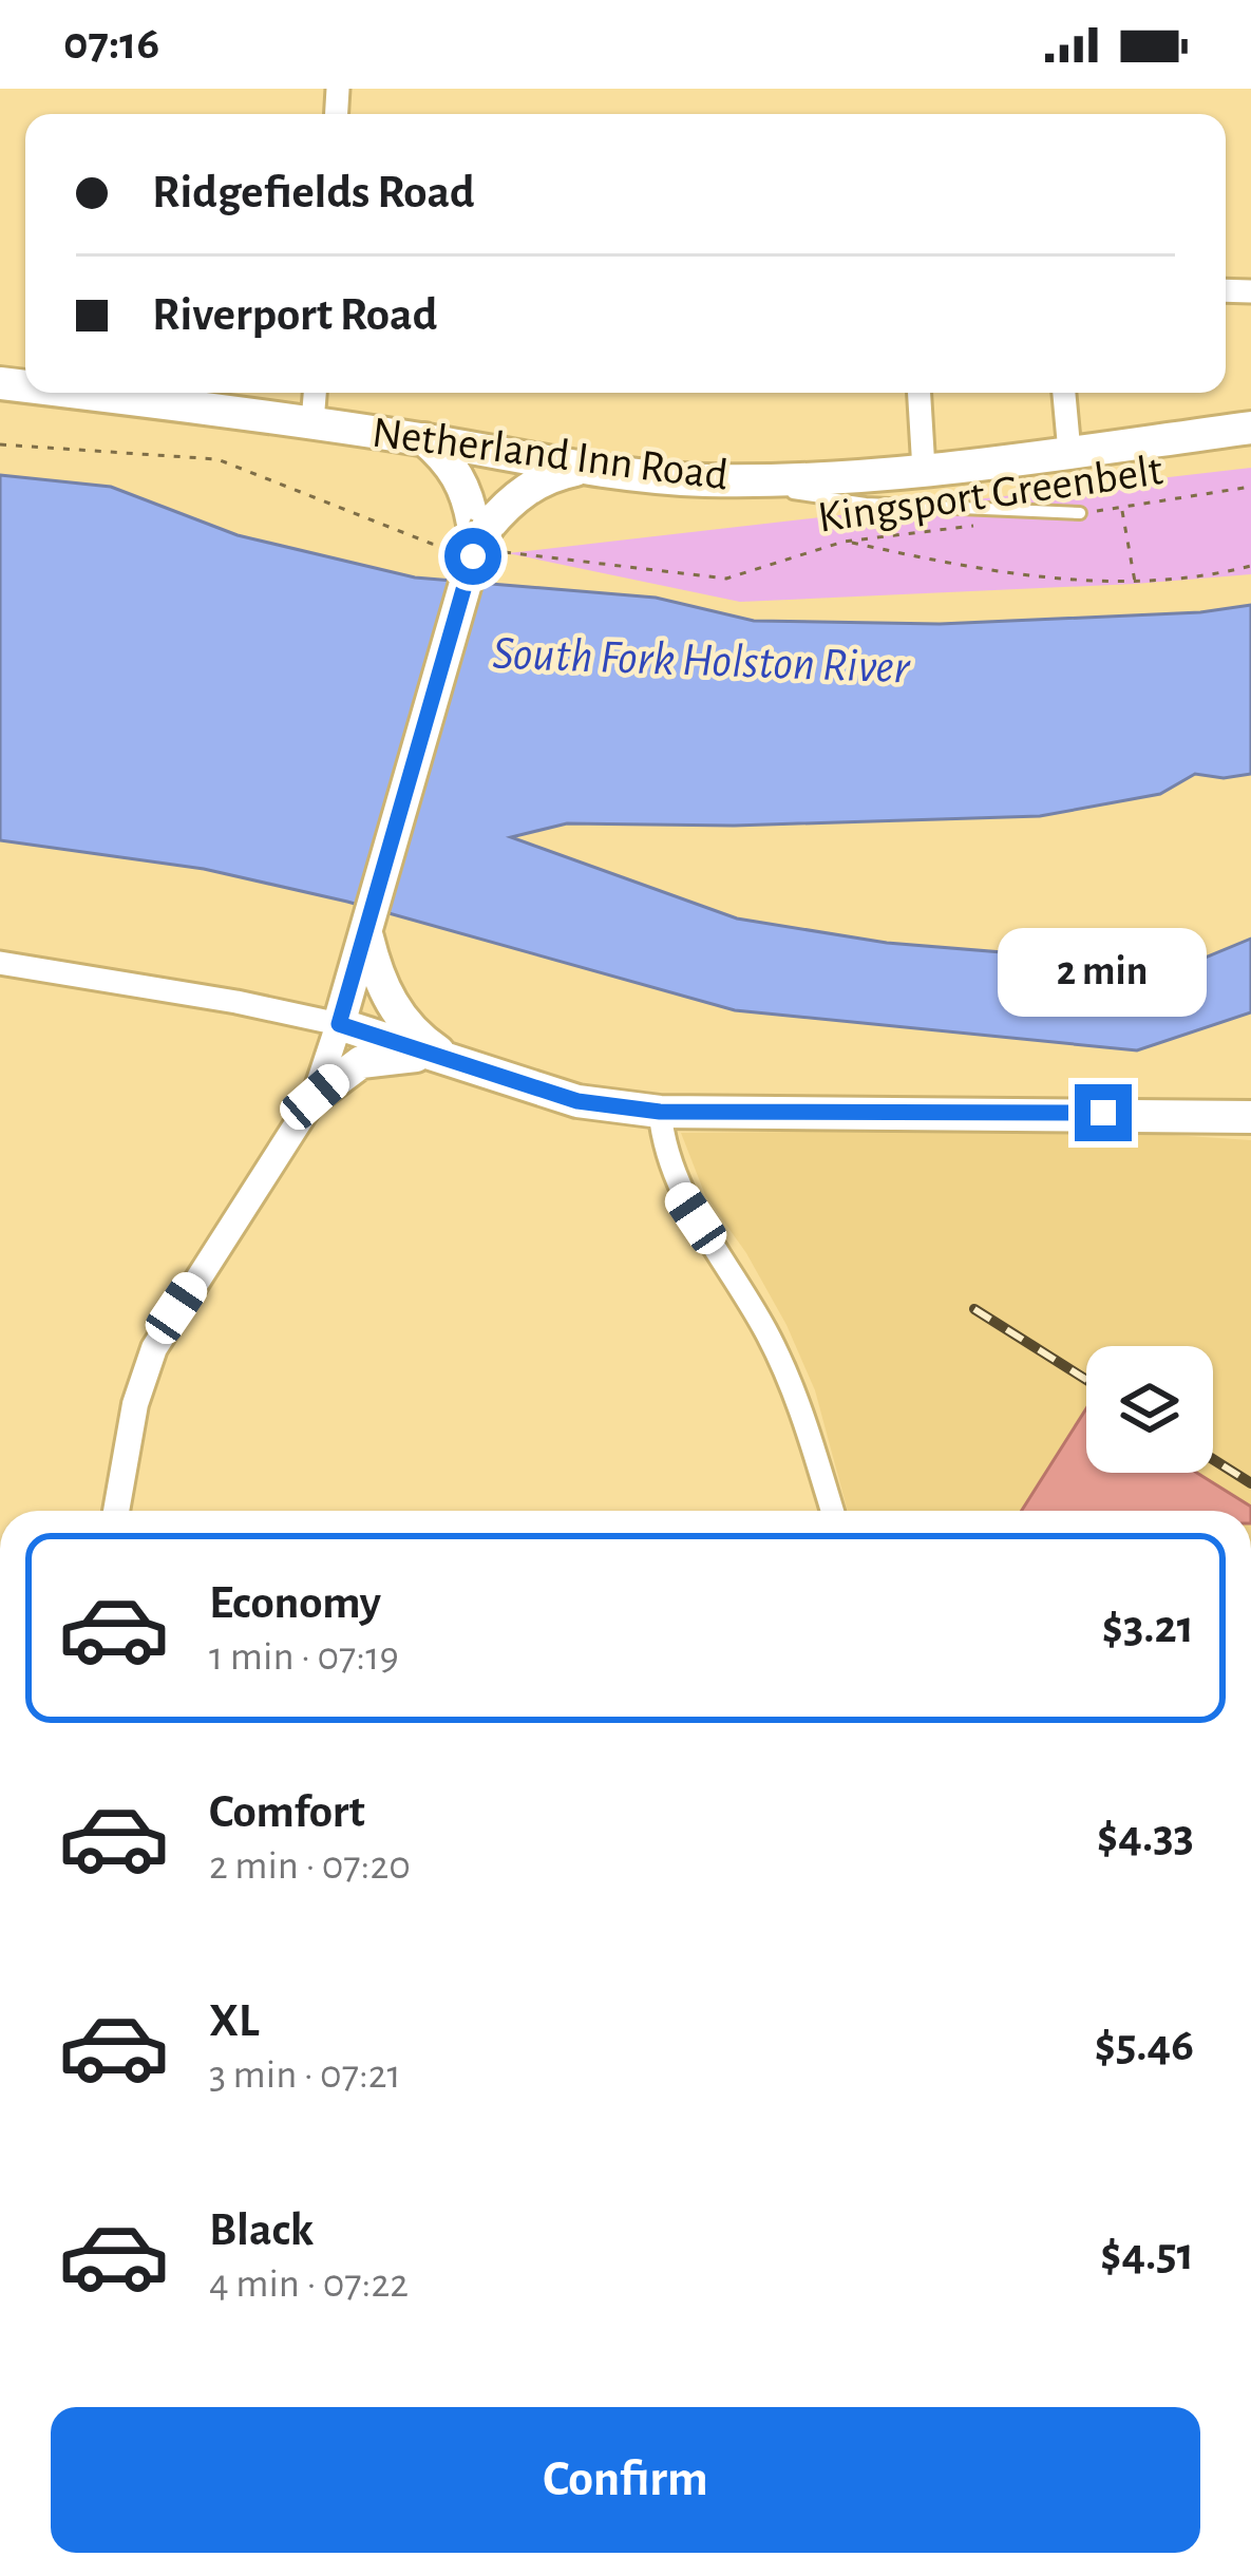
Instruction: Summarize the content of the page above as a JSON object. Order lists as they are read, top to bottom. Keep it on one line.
{"streets":{"main road":["Netherland Inn Road"],"path":["Kingsport Greenbelt"]},"water":["South Fork Holston River"],"page":{"status":"07:16","banner":["Ridgefields Road","Riverport Road"],"bubble":"2 min","list":[{"name":"Economy","note":"1 min · 07:19","value":"$3.21"},{"name":"Comfort","note":"2 min · 07:20","value":"$4.33"},{"name":"XL","note":"3 min · 07:21","value":"$5.46"},{"name":"Black","note":"4 min · 07:22","value":"$4.51"}],"buttons":"Confirm"}}
